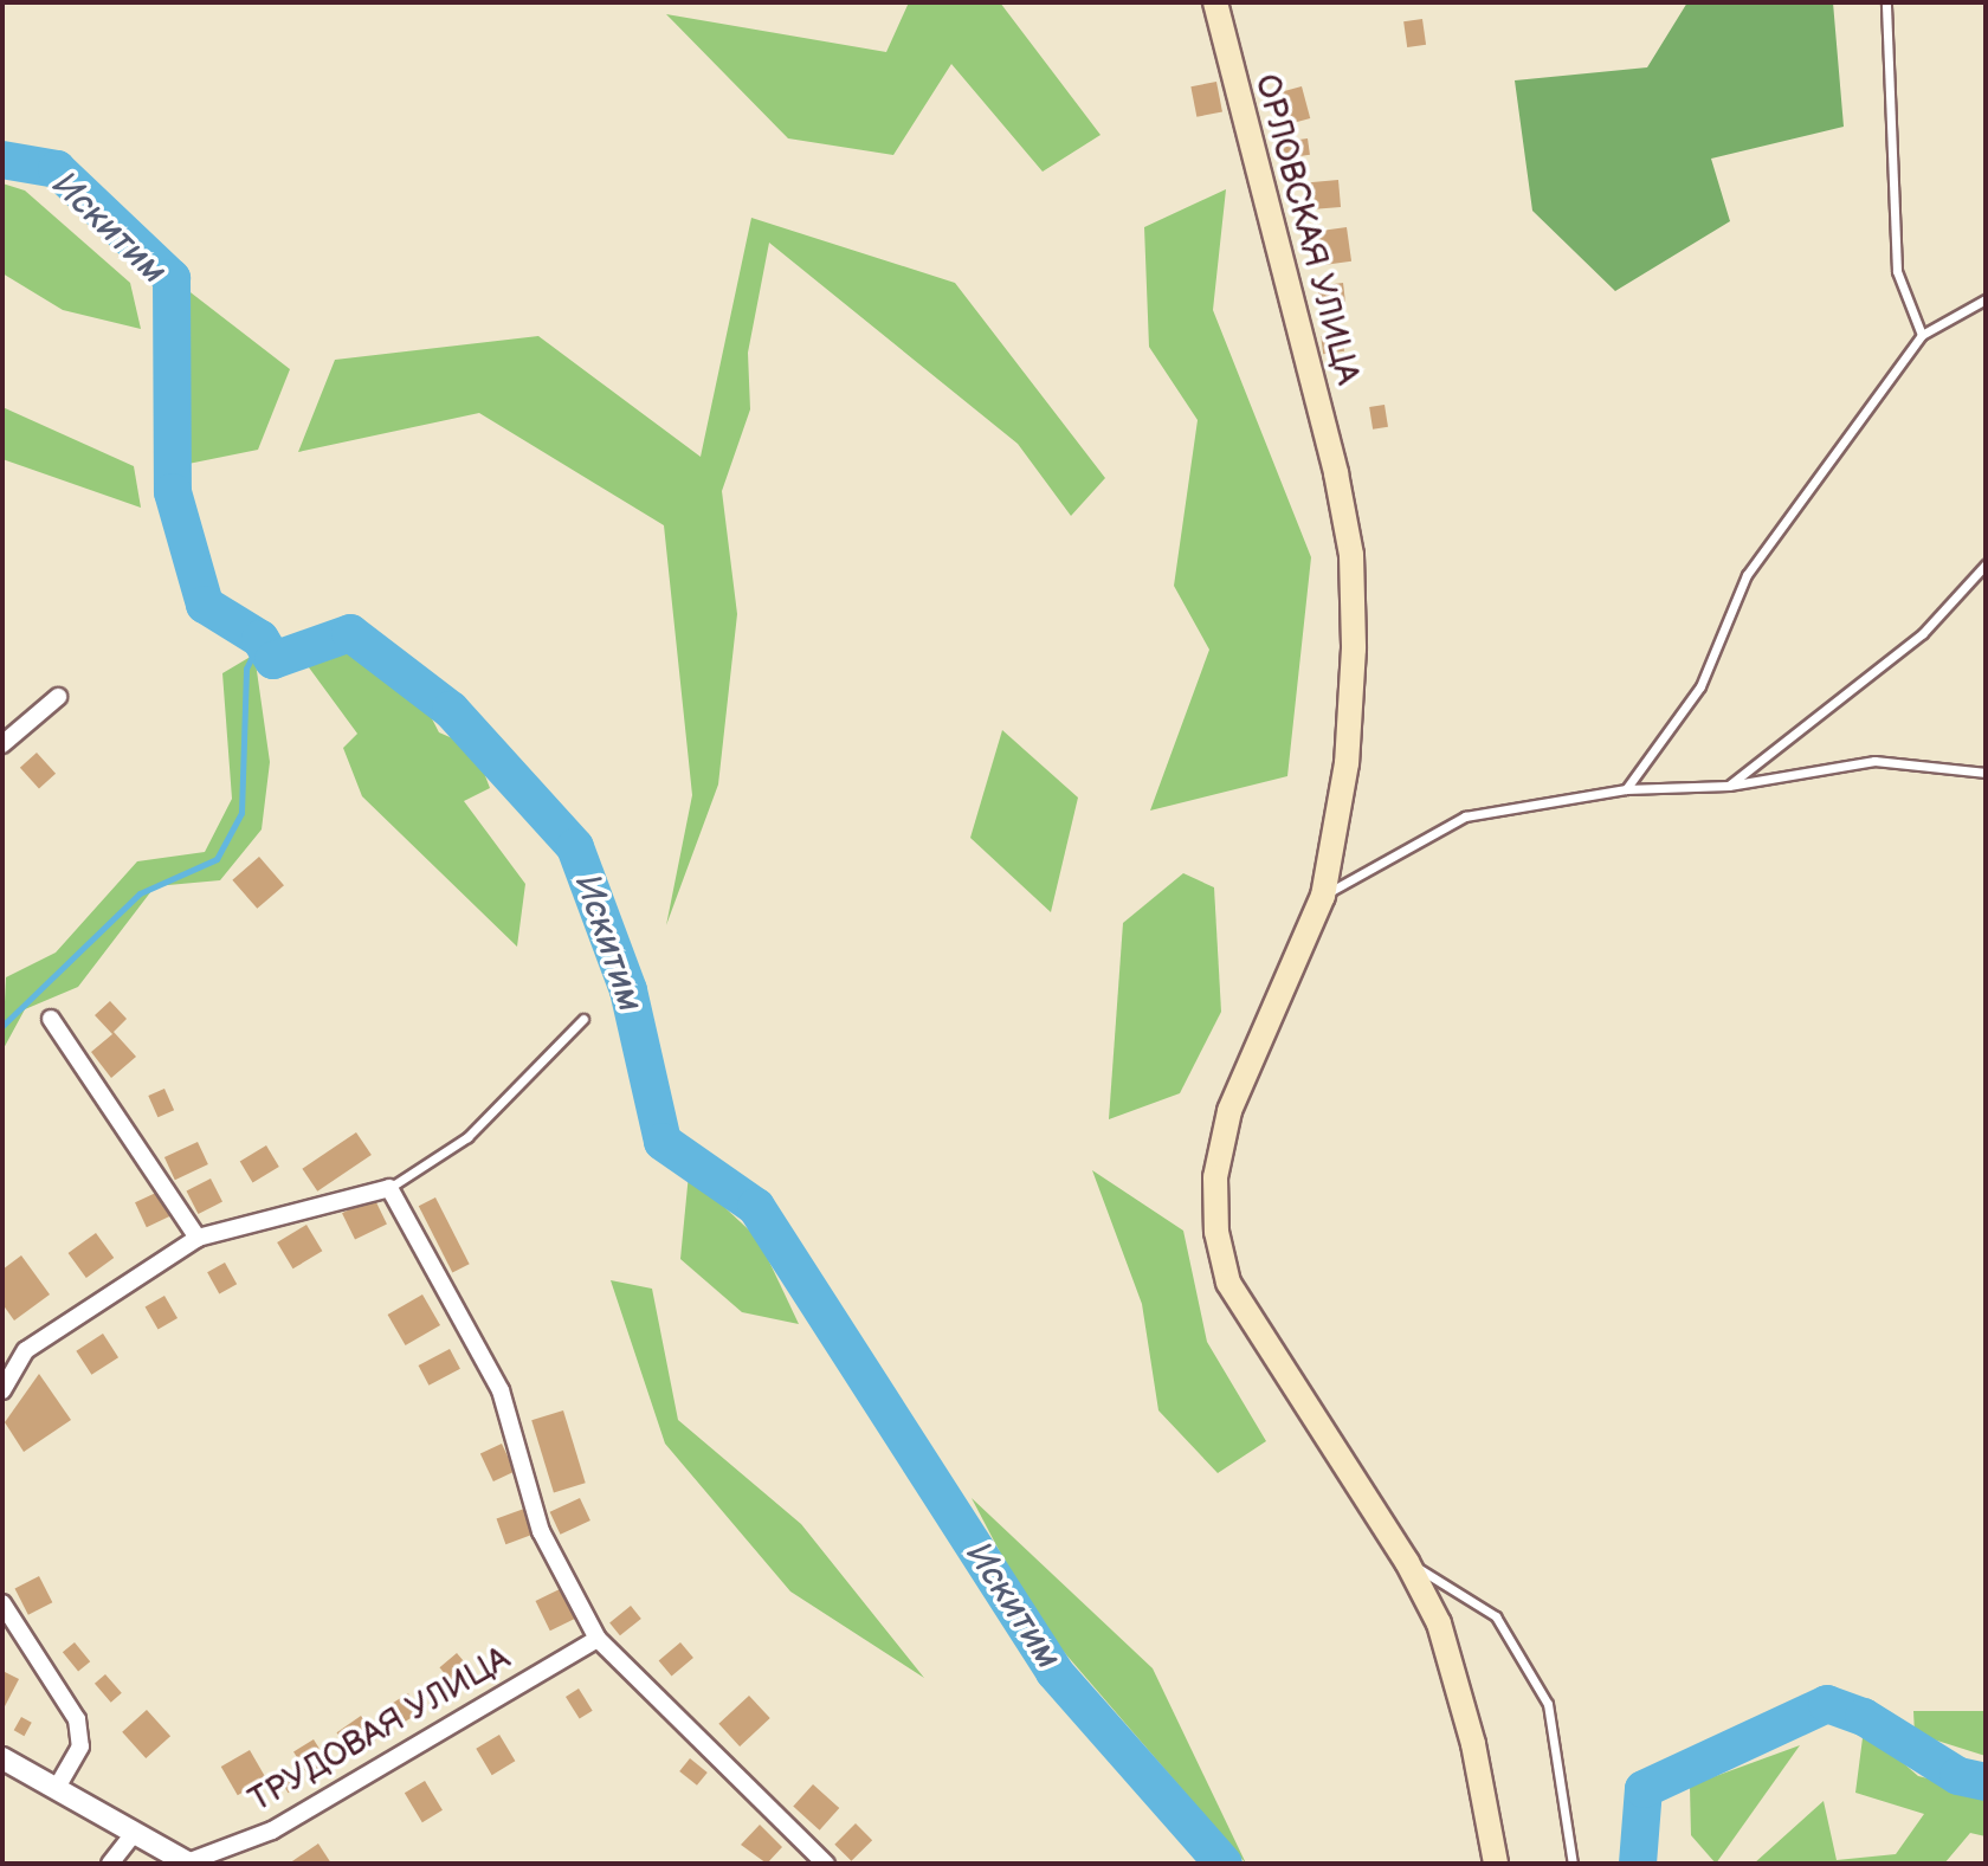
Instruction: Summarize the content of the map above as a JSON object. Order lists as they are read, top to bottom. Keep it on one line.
{"streets":{"main road":["ОРЛОВСКАЯ УЛИЦА"],"street":["ТРУДОВАЯ УЛИЦА"]},"water":["Искитим"]}
